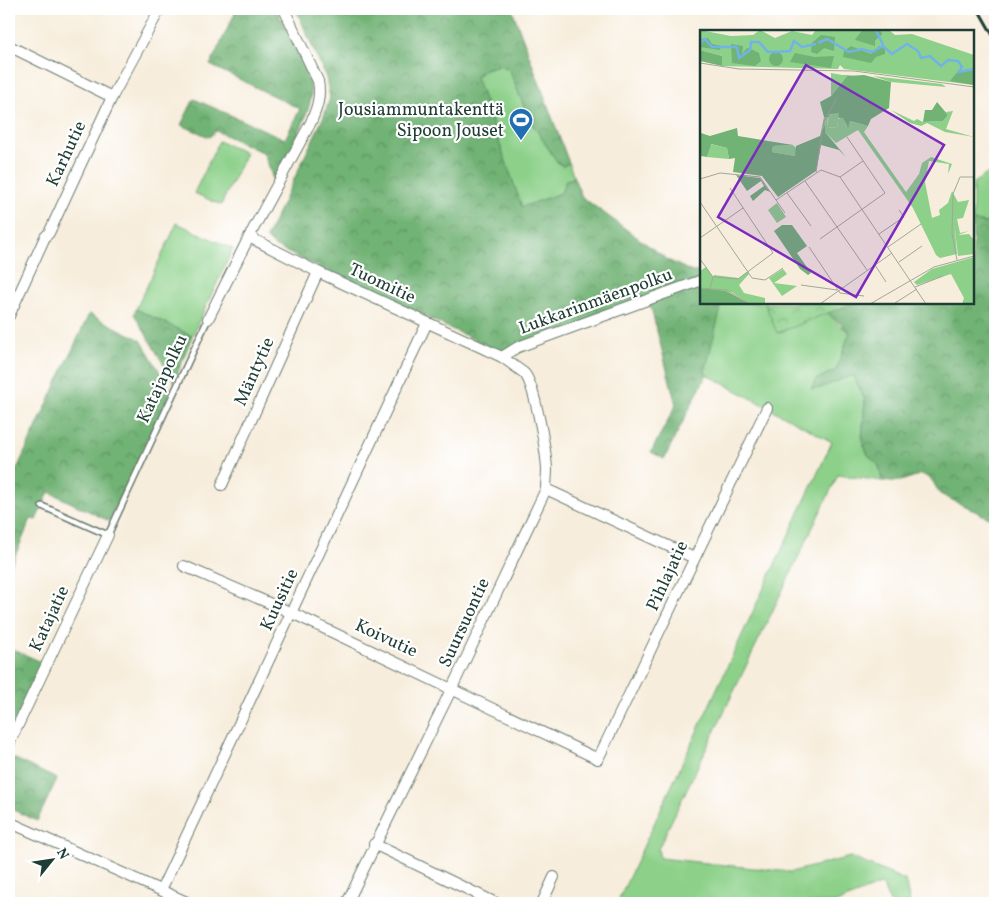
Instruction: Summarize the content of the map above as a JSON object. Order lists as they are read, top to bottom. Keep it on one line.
{"streets":{"street":["Karhutie","Tuomitie","Lukkarinmäenpolku","Mäntytie","Katajapolku","Pihlajatie","Kuusitie","Katajatie","Suursuontie","Koivutie"]},"crossings":[["Tuomitie","Lukkarinmäenpolku"],["Tuomitie","Mäntytie"],["Tuomitie","Katajapolku"],["Tuomitie","Kuusitie"],["Tuomitie","Suursuontie"],["Lukkarinmäenpolku","Suursuontie"],["Katajapolku","Katajatie"],["Pihlajatie","Koivutie"],["Kuusitie","Koivutie"],["Suursuontie","Koivutie"]],"places":{"sports":["Jousiammuntakenttä Sipoon Jouset"]},"north":"top right"}
